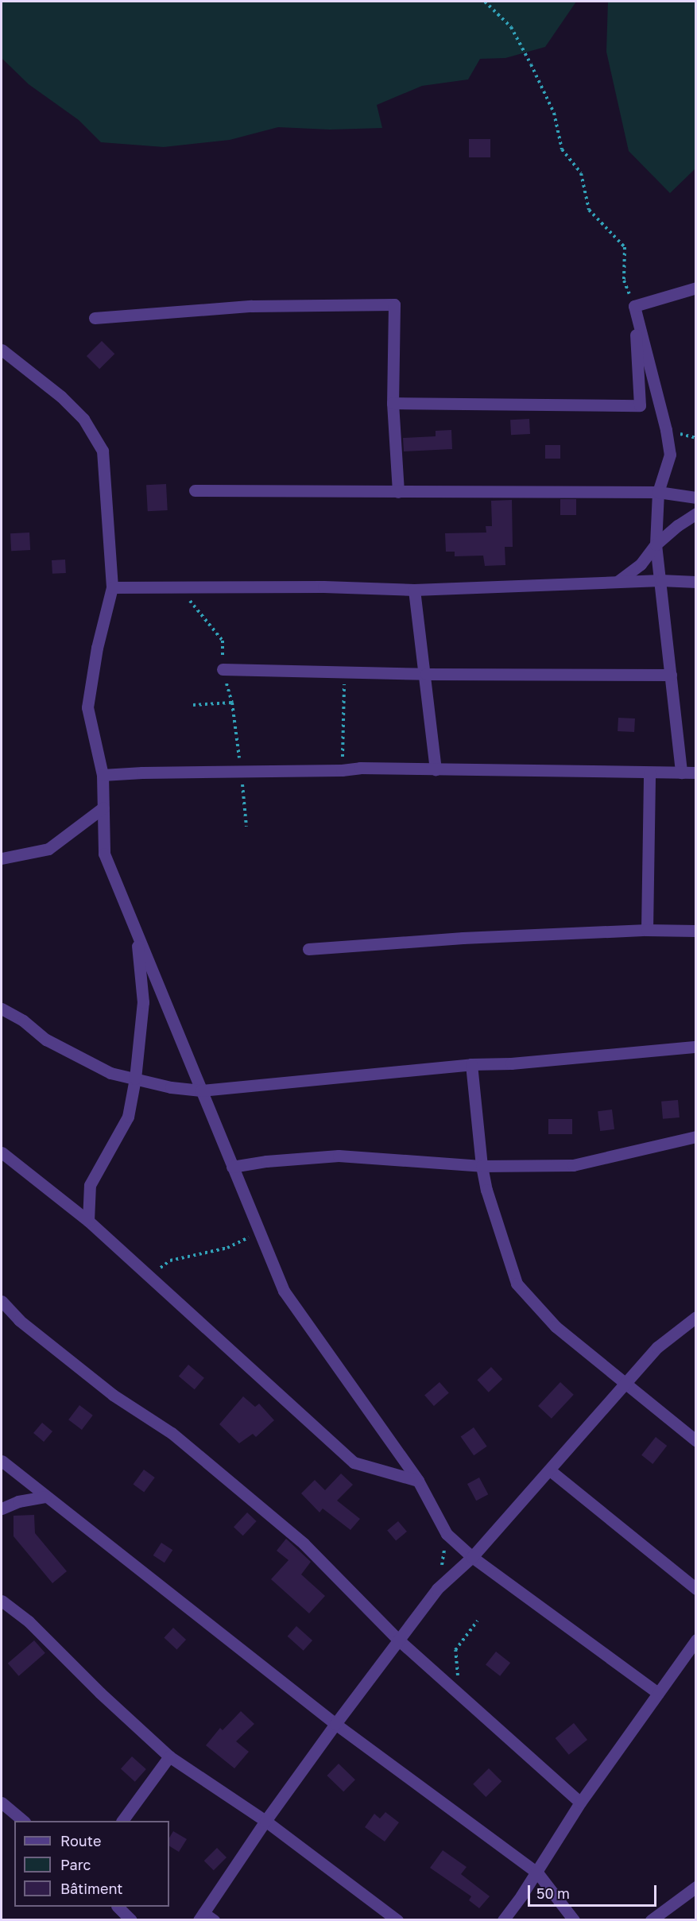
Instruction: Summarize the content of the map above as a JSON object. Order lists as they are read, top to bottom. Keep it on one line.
{"legend":["Route","Parc","Bâtiment"],"scale_bar":"50 m"}
